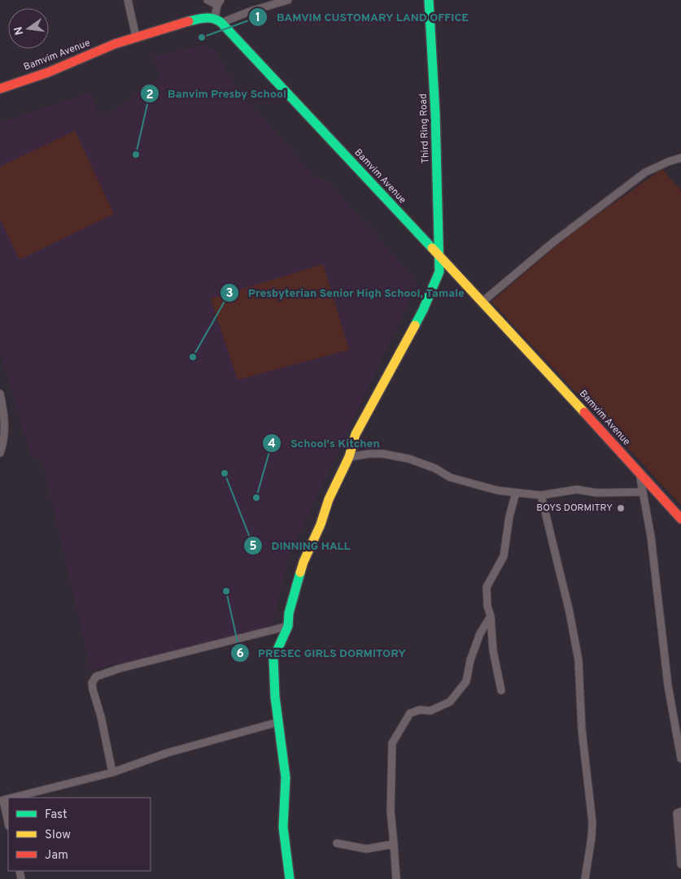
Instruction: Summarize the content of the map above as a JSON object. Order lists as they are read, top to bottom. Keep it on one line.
{"streets":{"street":["Bamvim Avenue","Third Ring Road"]},"crossings":[["Bamvim Avenue","Third Ring Road"]],"places":["BAMVIM CUSTOMARY LAND OFFICE","Banvim Presby School","Presbyterian Senior High School, Tamale","DINNING HALL","School's Kitchen","BOYS DORMITRY","PRESEC GIRLS DORMITORY"],"legend":["Fast","Slow","Jam"],"north":"left"}
